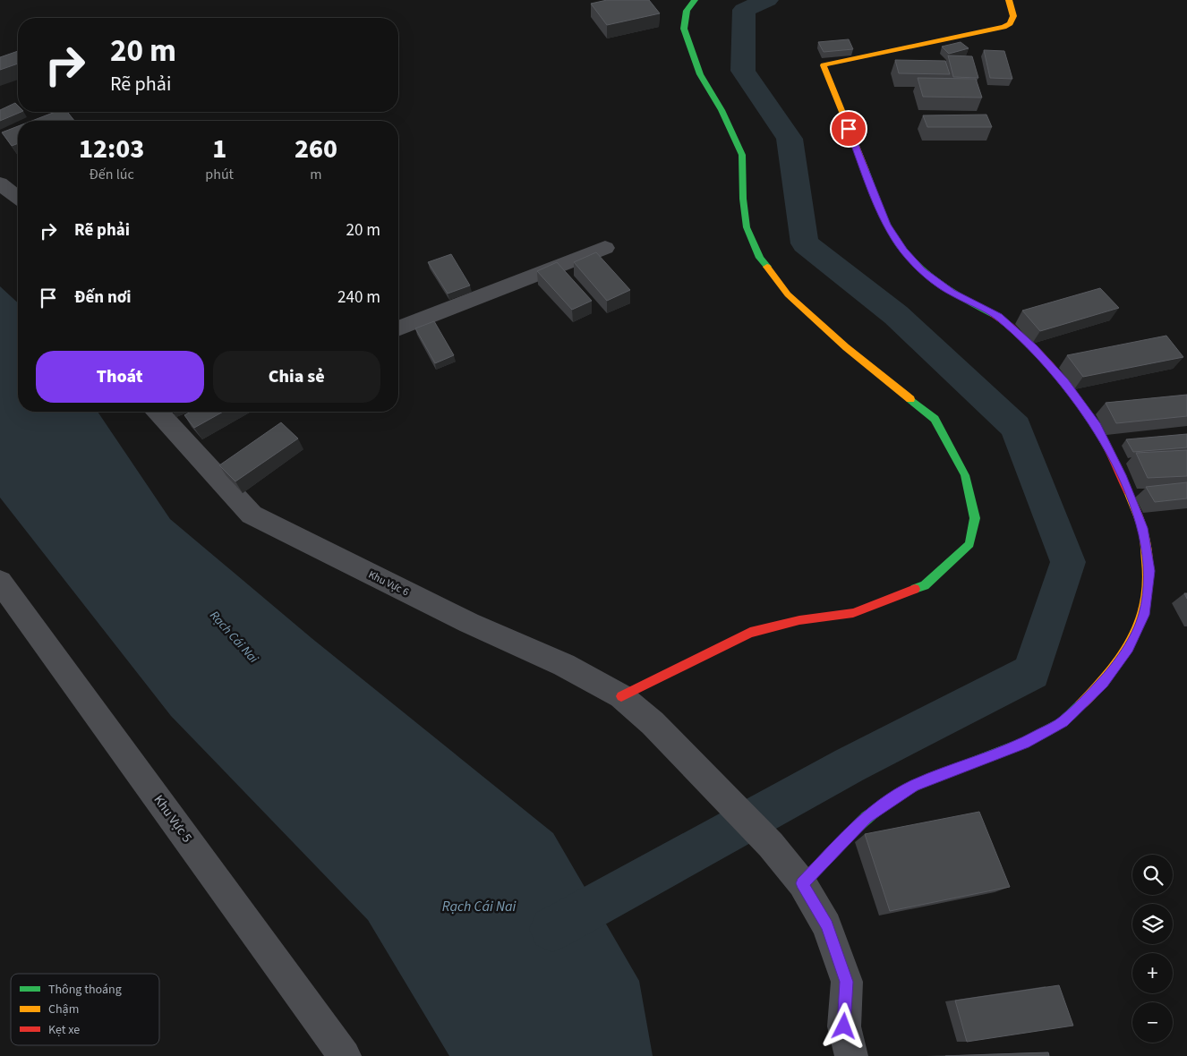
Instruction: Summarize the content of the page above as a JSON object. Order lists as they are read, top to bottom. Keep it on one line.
{"streets":{"street":["Khu Vực 6","Khu Vực 5"]},"water":["Rạch Cái Nai"],"legend":["Thông thoáng","Chậm","Kẹt xe"],"page":{"turn":["20 m","Rẽ phải"],"eta":["12:03","Đến lúc","1","phút","260","m"],"list":[{"name":"Rẽ phải","value":"20 m"},{"name":"Đến nơi","value":"240 m"}],"buttons":["Thoát","Chia sẻ"],"map_buttons":["+","−"]}}
